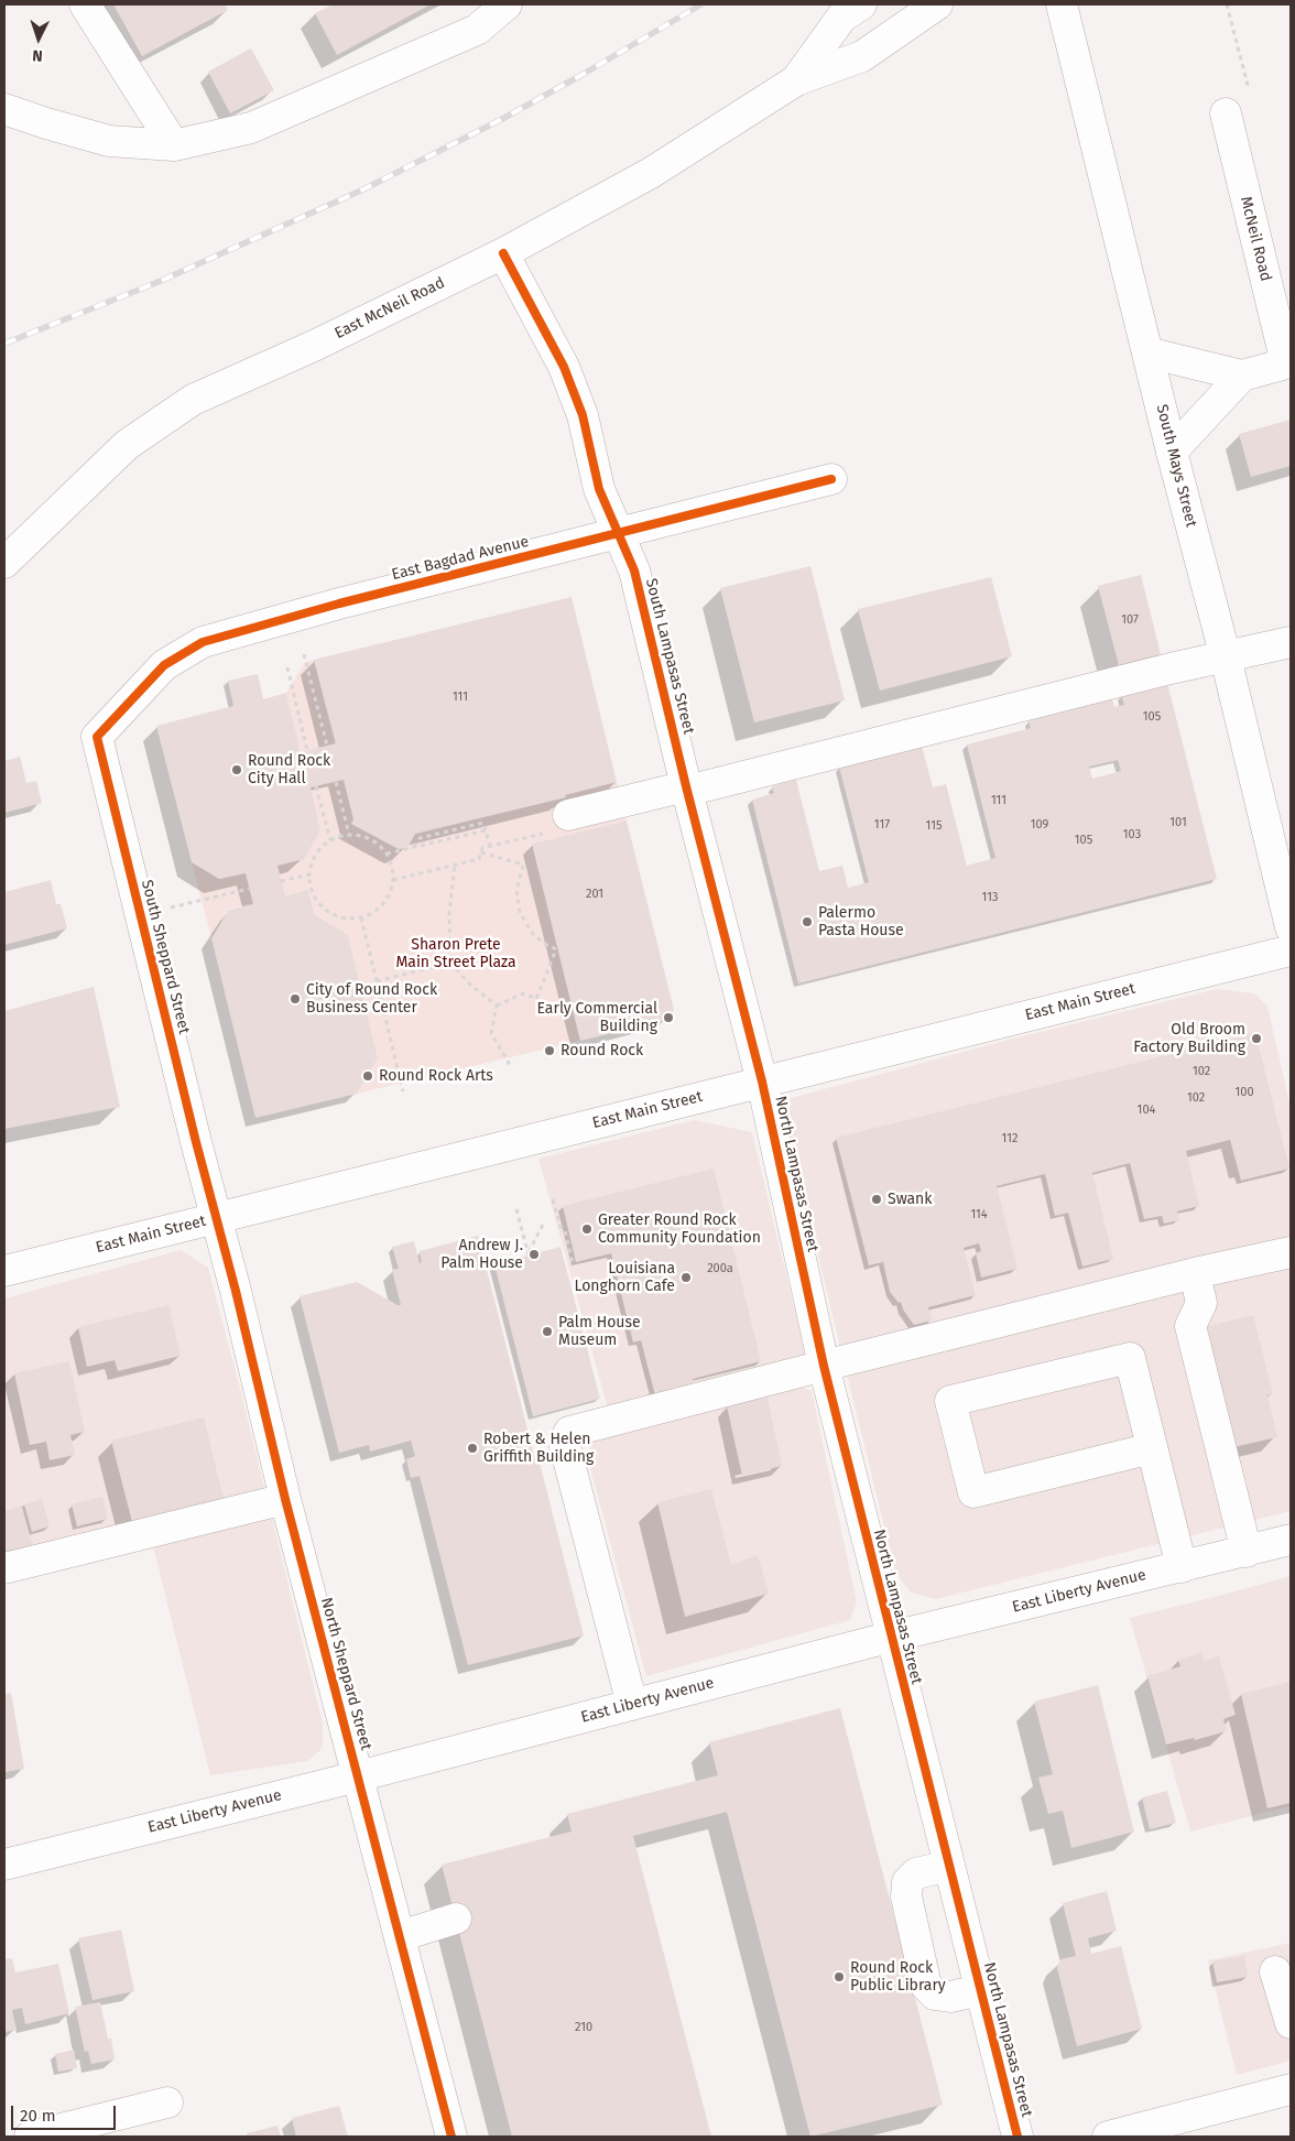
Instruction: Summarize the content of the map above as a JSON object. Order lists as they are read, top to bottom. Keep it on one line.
{"streets":{"street":["McNeil Road","East McNeil Road","South Mays Street","East Bagdad Avenue","South Lampasas Street","South Sheppard Street","East Main Street","North Lampasas Street","East Liberty Avenue","North Sheppard Street"]},"crossings":[["East McNeil Road","South Lampasas Street"],["East Bagdad Avenue","South Lampasas Street"],["East Bagdad Avenue","South Sheppard Street"],["South Lampasas Street","East Main Street"],["South Lampasas Street","North Lampasas Street"],["South Sheppard Street","East Main Street"],["South Sheppard Street","North Sheppard Street"],["East Main Street","North Lampasas Street"],["East Main Street","North Sheppard Street"],["North Lampasas Street","East Liberty Avenue"],["East Liberty Avenue","North Sheppard Street"]],"parks":["Sharon Prete Main Street Plaza"],"places":["Round Rock City Hall","Palermo Pasta House","City of Round Rock Business Center","Early Commercial Building","Old Broom Factory Building","Round Rock","Round Rock Arts","Swank","Greater Round Rock Community Foundation","Andrew J. Palm House","Louisiana Longhorn Cafe","Palm House Museum","Robert & Helen Griffith Building","Round Rock Public Library"],"house_numbers":["107","111","105","111","101","117","109","115","103","105","201","113","102","100","102","104","112","114","200a","210"],"scale_bar":"20 m","north":"bottom"}
